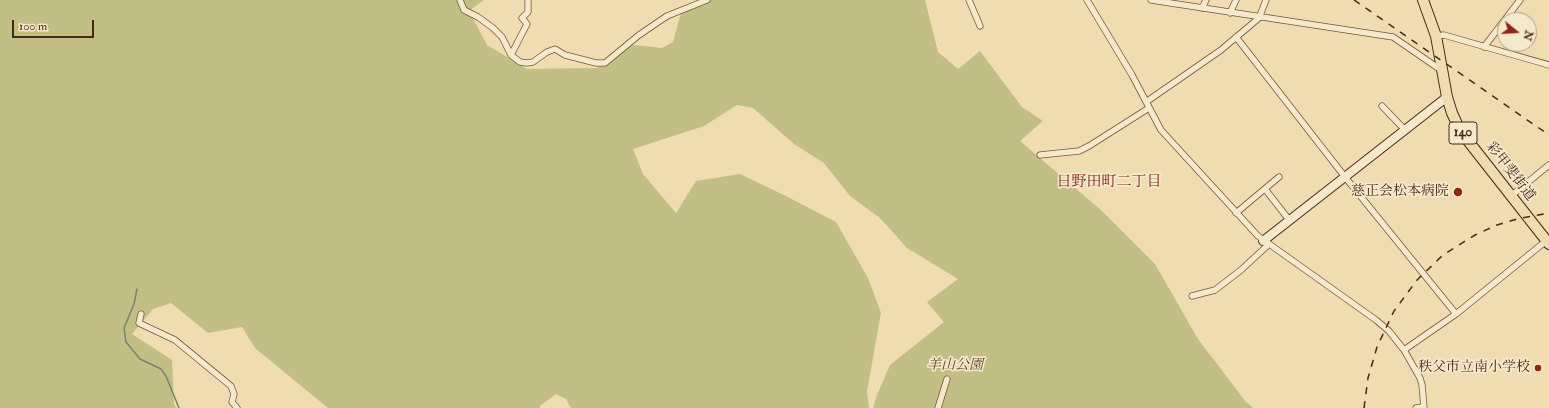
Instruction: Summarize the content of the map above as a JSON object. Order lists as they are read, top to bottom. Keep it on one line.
{"streets":{"highway":["140","彩甲斐街道"]},"districts":["日野田町二丁目"],"parks":["羊山公園"],"places":["慈正会松本病院","秩父市立南小学校"],"scale_bar":"100 m","north":"right"}
